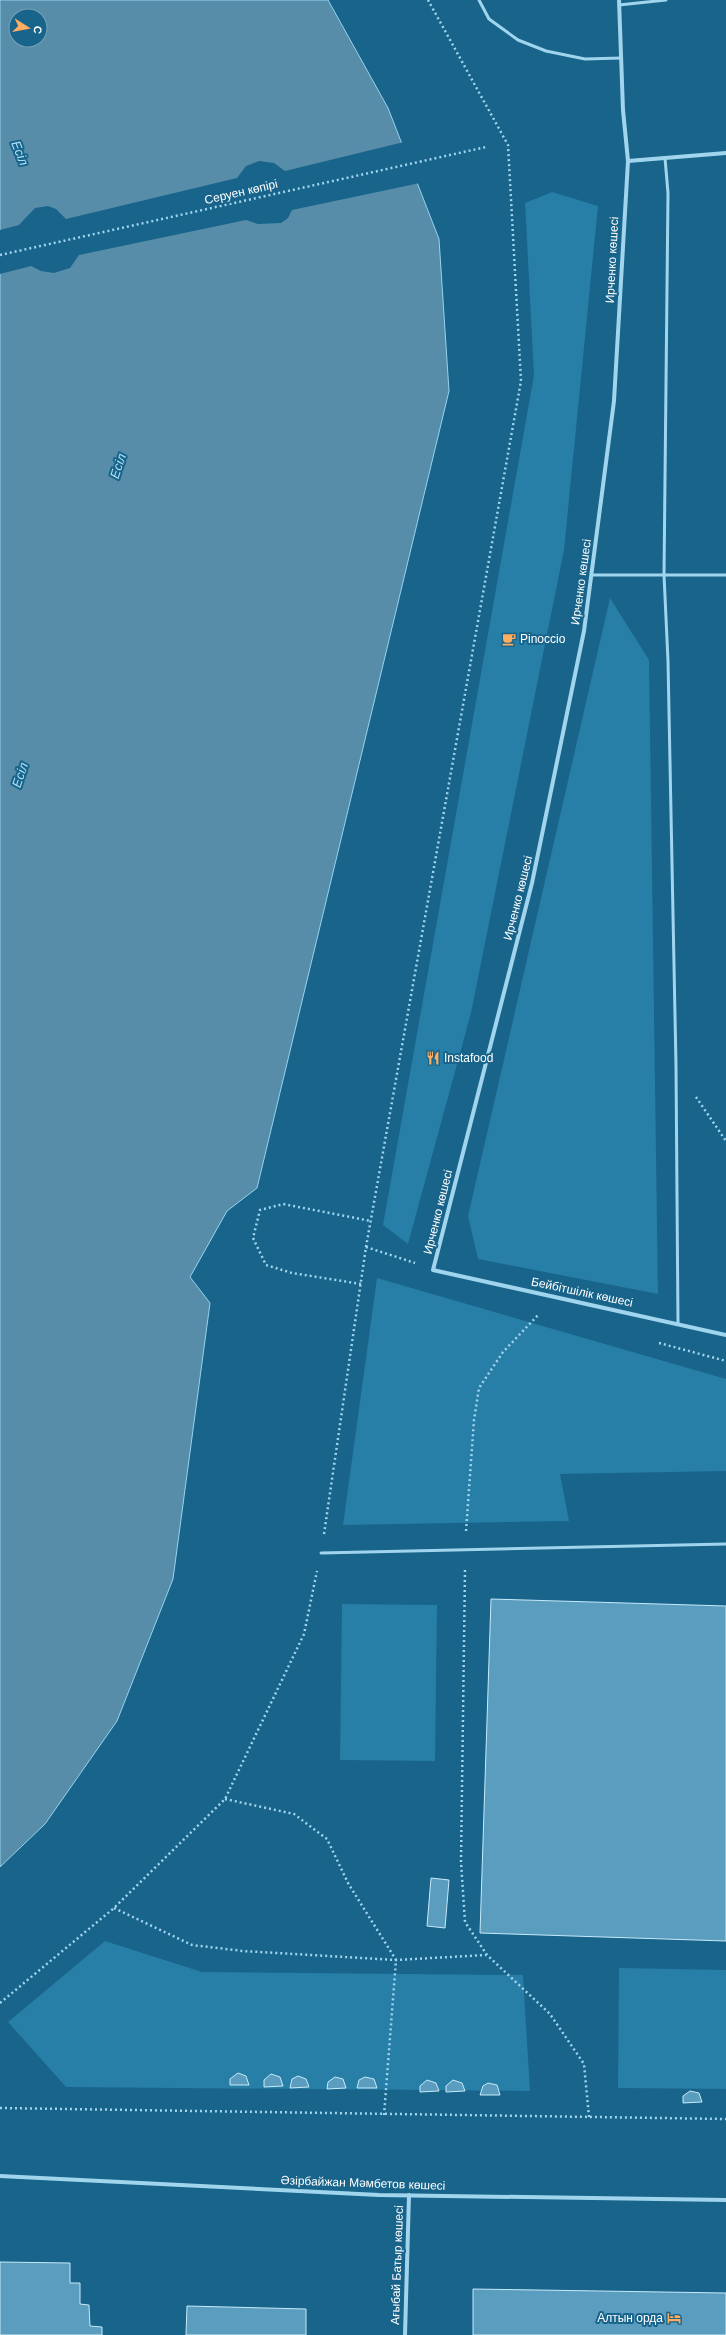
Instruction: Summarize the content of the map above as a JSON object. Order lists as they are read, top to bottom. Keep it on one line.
{"streets":{"street":["Ирченко көшесі","Бейбітшілік көшесі","Әзірбайжан Мәмбетов көшесі","Ағыбай Батыр көшесі"],"path":["Серуен көпірі"]},"crossings":[["Ирченко көшесі","Бейбітшілік көшесі"],["Әзірбайжан Мәмбетов көшесі","Ағыбай Батыр көшесі"]],"water":["Есіл"],"places":{"cafe":["Pinoccio"],"restaurant":["Instafood"],"hotel":["Алтын орда"]},"north":"right"}
